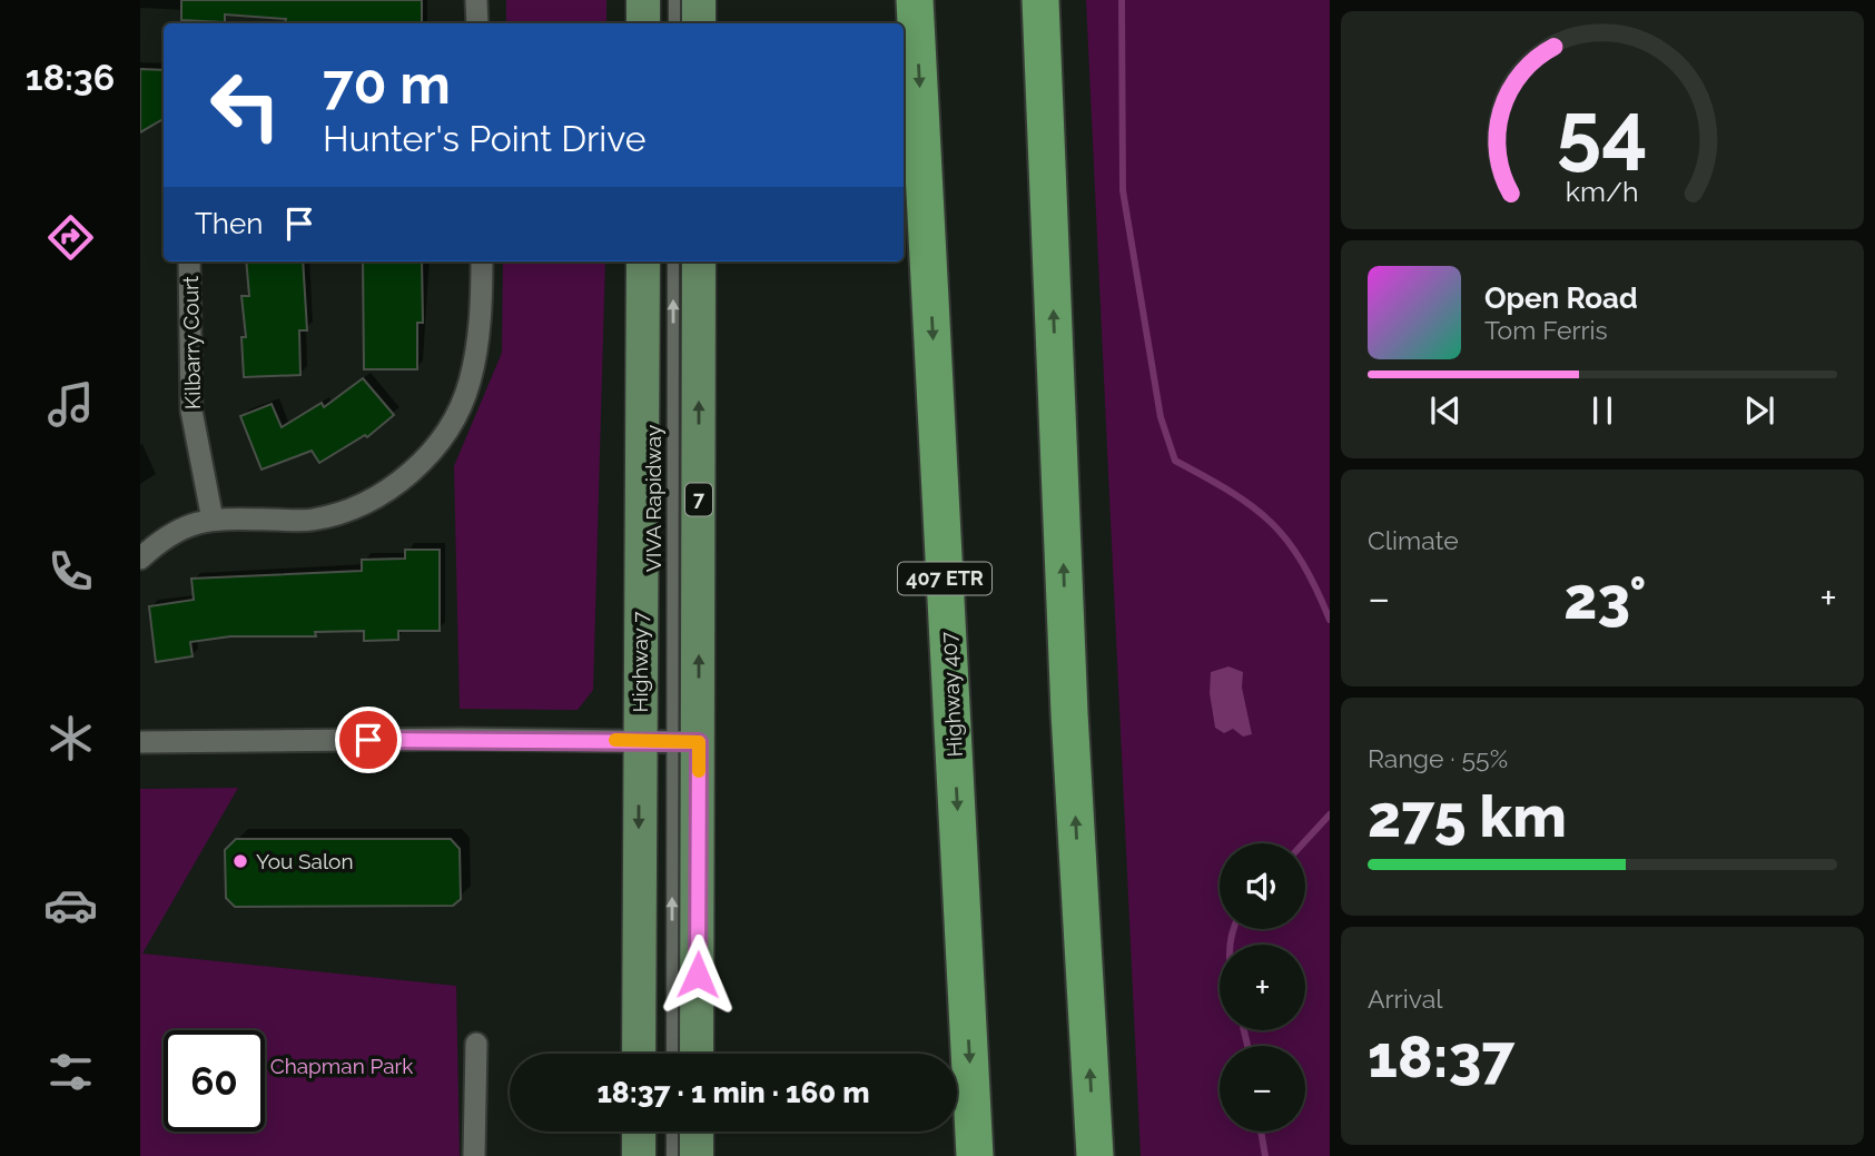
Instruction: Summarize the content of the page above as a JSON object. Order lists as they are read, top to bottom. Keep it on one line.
{"streets":{"highway":["407 ETR","Highway 407"],"main road":["7","Highway 7"],"street":["Kilbarry Court"],"lane":["VIVA Rapidway"]},"crossings":[["VIVA Rapidway","Highway 7"]],"one_way":["VIVA Rapidway"],"parks":["Chapman Park"],"places":["You Salon"],"page":{"tabs":"18:36","turn":["70 m","Hunter's Point Drive"],"then":"Then","song":["Open Road","Tom Ferris"],"tile":["Climate",["Range · 55%","275 km"],["Arrival","18:37"]],"heat":["−","23°","+"],"map_buttons":["+","−"],"limit":"60","trip":"18:37 · 1 min · 160 m","gauge":["54","km/h"]}}
